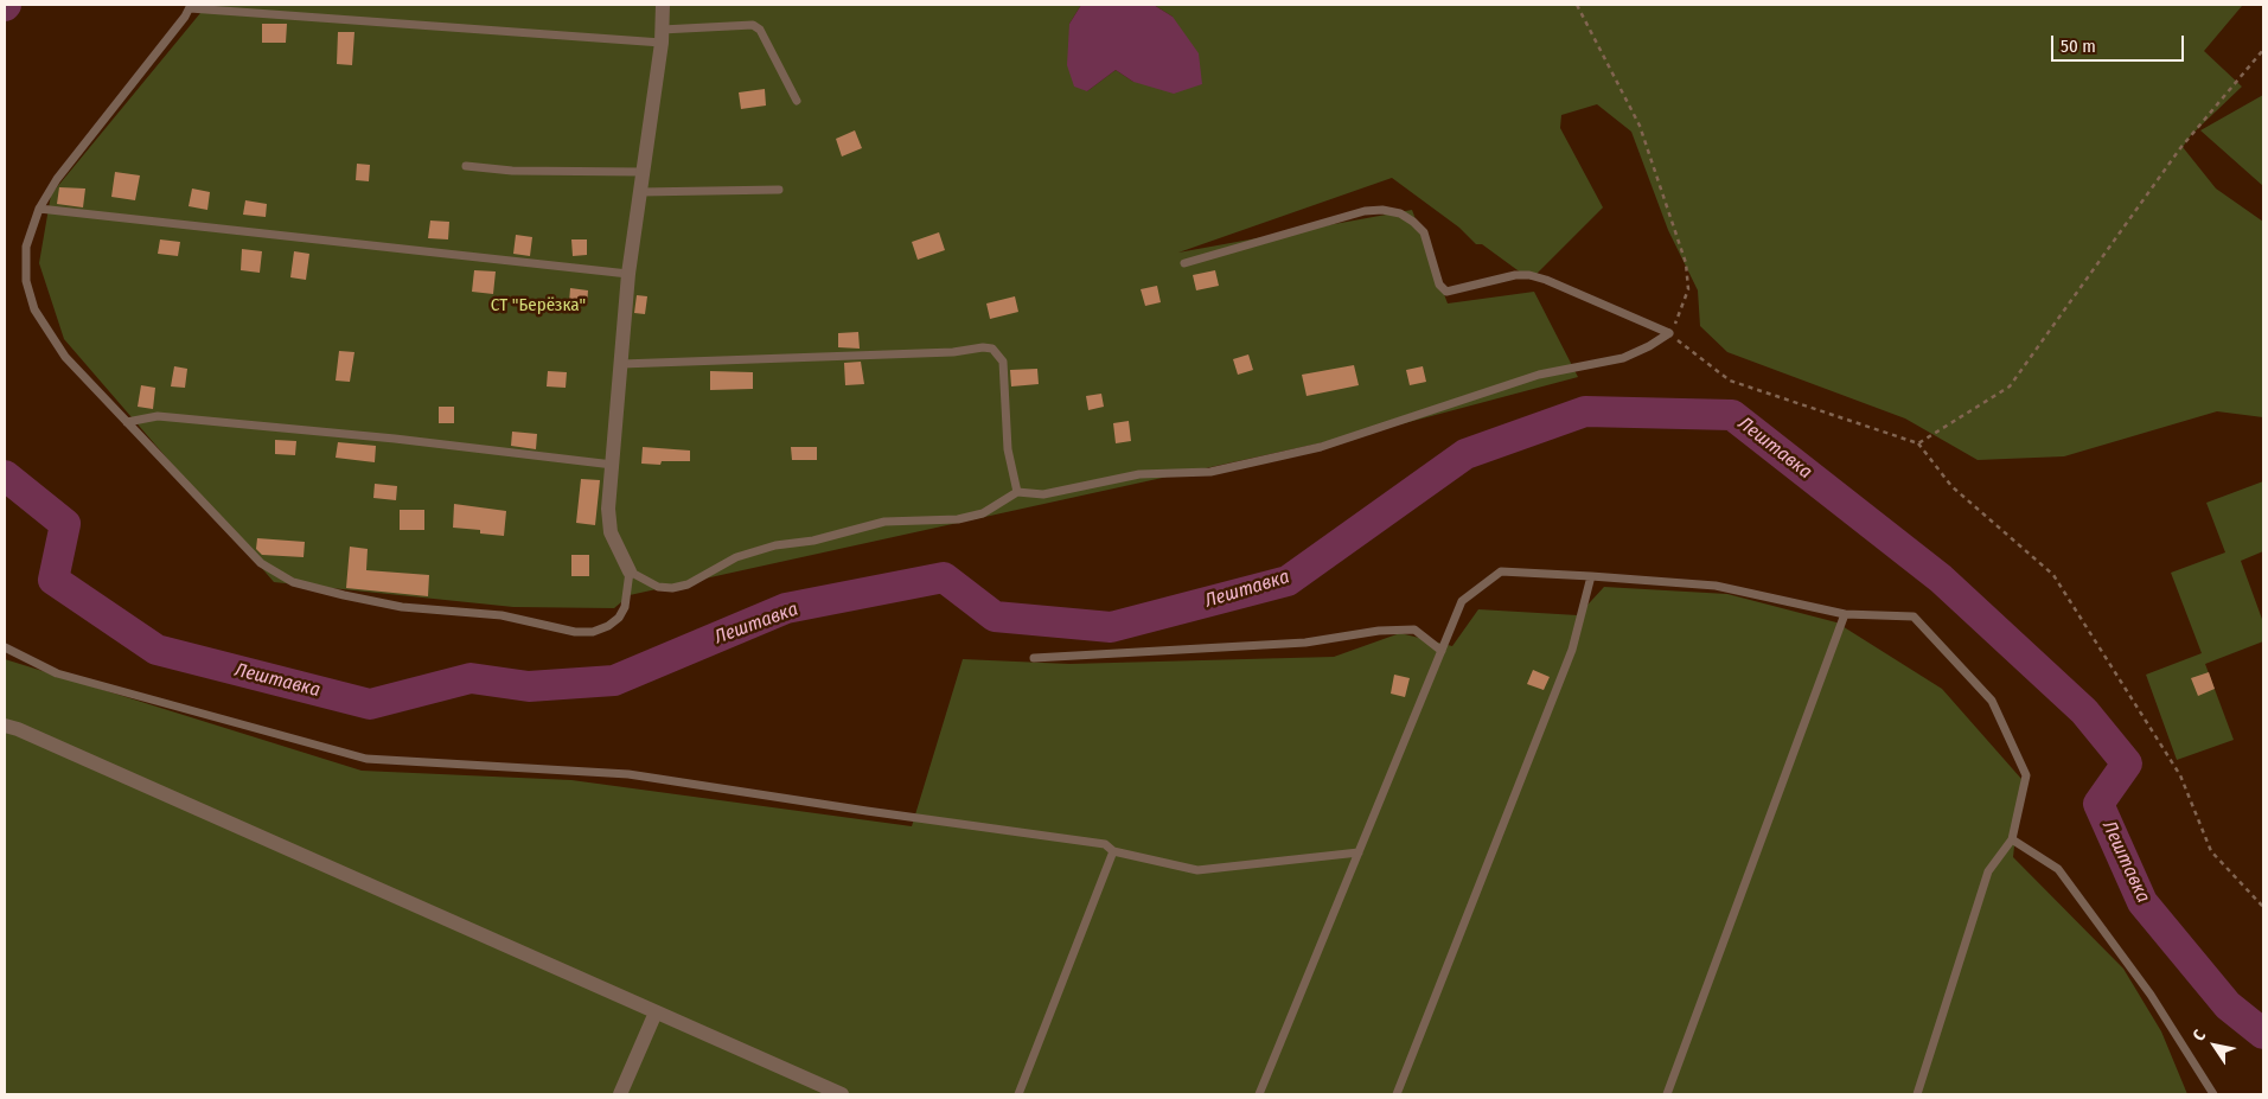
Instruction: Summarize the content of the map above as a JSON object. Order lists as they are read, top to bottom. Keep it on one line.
{"water":["Лештавка"],"parks":["СТ \"Берёзка\""],"scale_bar":"50 m","north":"top left"}
